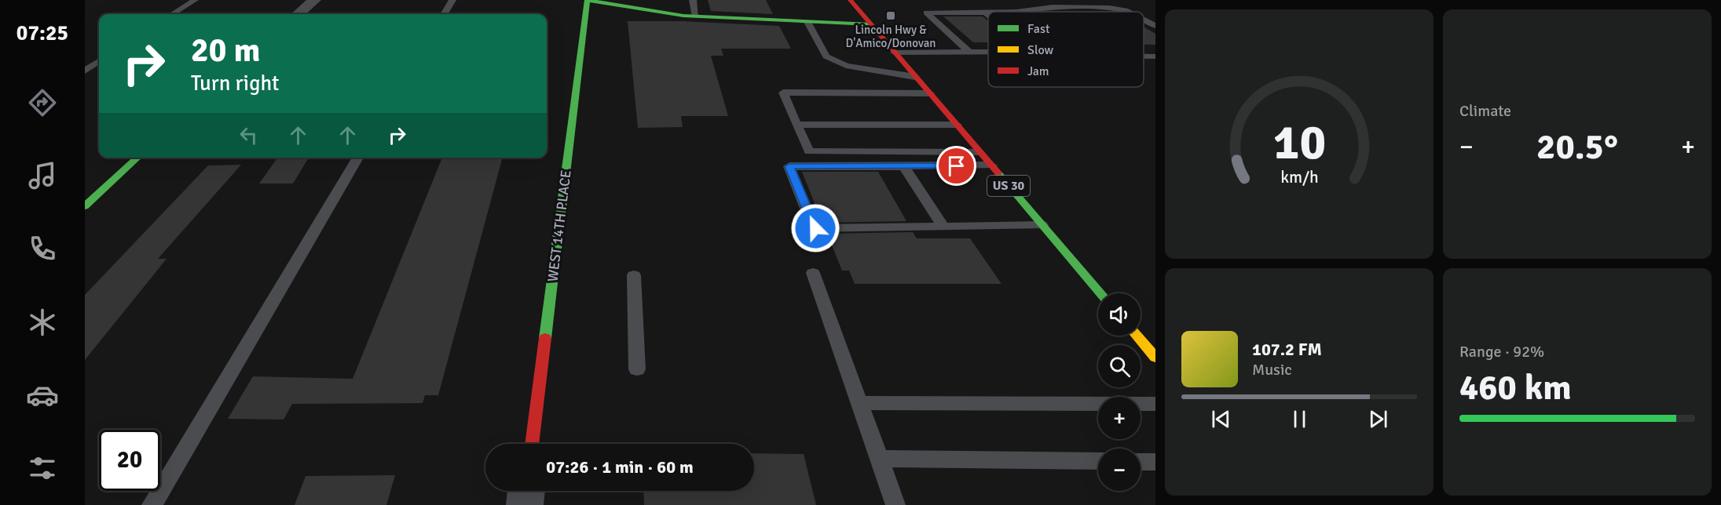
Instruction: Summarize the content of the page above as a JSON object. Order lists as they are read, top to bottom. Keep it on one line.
{"streets":{"street":["US 30","WEST 14TH PLACE"]},"places":{"transit":["Lincoln Hwy & D'Amico/Donovan"]},"legend":["Fast","Slow","Jam"],"page":{"tabs":"07:25","tile":["Climate",["Range · 92%","460 km"]],"turn":["20 m","Turn right"],"heat":["−","20.5°","+"],"map_buttons":["+","−"],"song":["107.2 FM","Music"],"limit":"20","trip":"07:26 · 1 min · 60 m","gauge":["10","km/h"]}}
